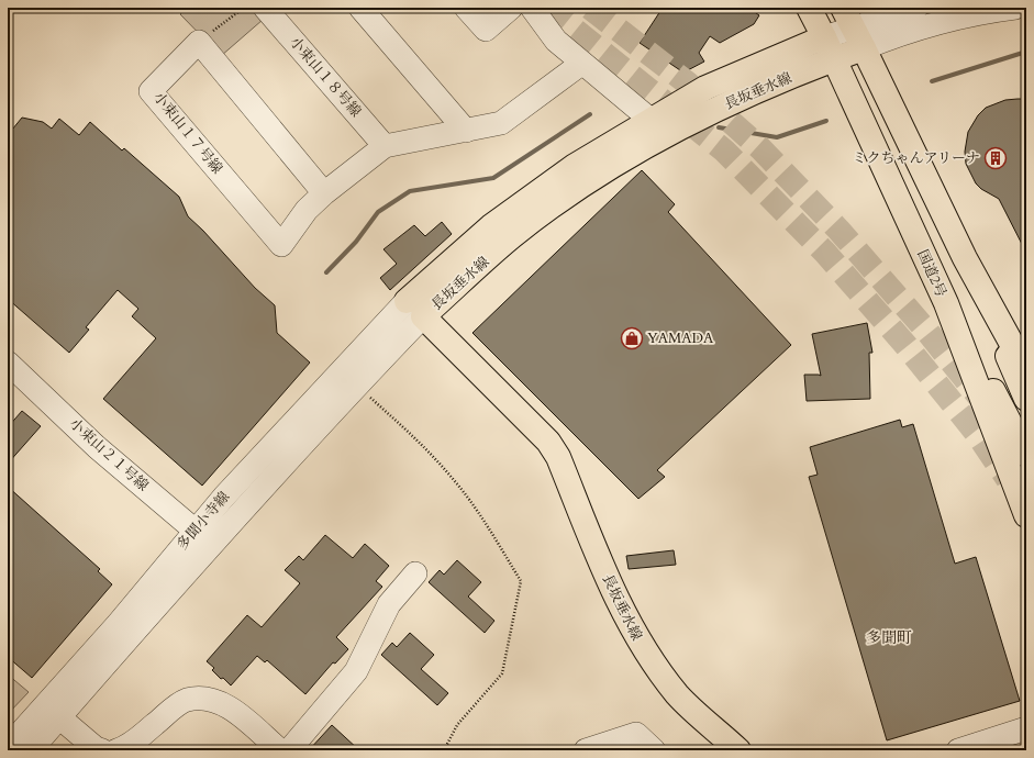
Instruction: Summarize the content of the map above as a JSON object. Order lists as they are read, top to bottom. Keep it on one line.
{"streets":{"main road":["長坂垂水線","国道2号"],"street":["小束山１８号線","小束山１７号線","小束山２１号線","多聞小寺線"]},"crossings":[["小束山１８号線","小束山１７号線"],["長坂垂水線","国道2号"],["長坂垂水線","多聞小寺線"],["小束山２１号線","多聞小寺線"]],"districts":["多聞町"],"places":{"building":["ミクちゃんアリーナ"],"shop":["YAMADA"]}}
